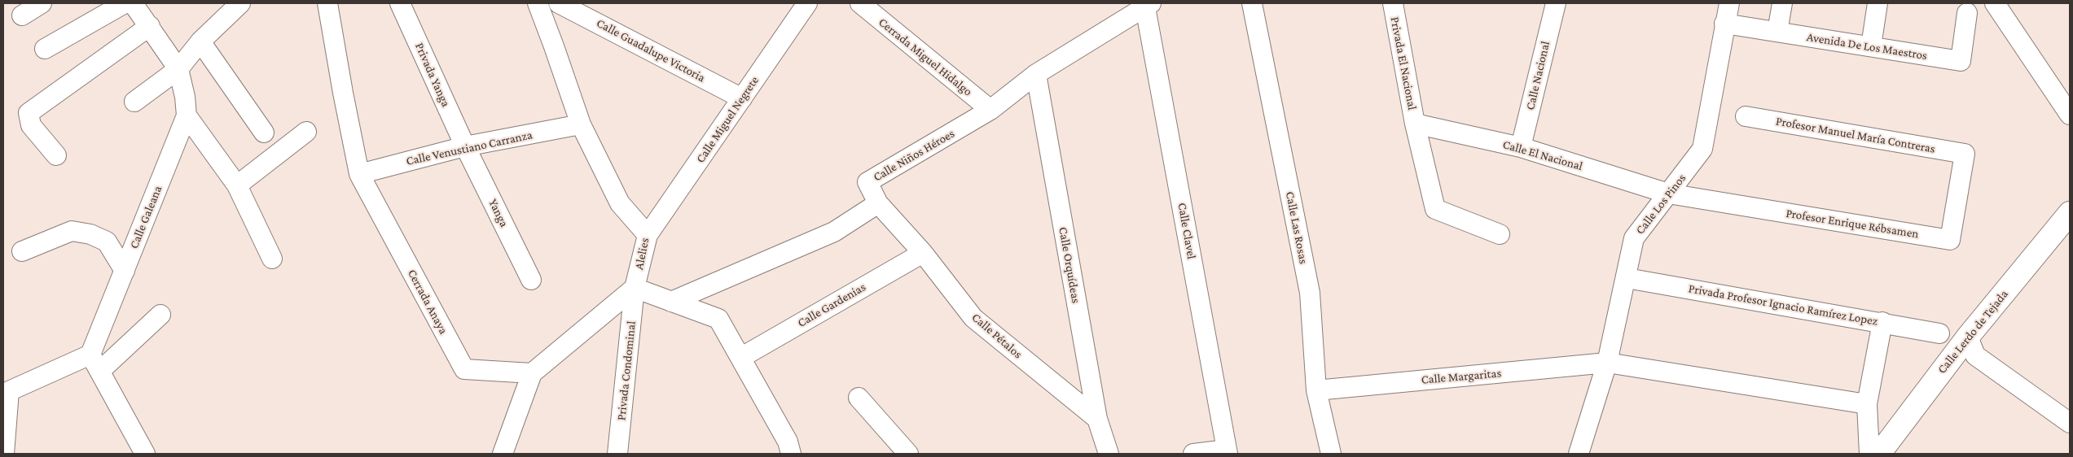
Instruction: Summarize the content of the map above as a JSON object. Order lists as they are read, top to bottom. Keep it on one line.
{"streets":{"main road":["Calle Lerdo de Tejada"],"street":["Avenida De Los Maestros","Calle Guadalupe Victoria","Cerrada Miguel Hidalgo","Privada El Nacional","Privada Yanga","Calle Nacional","Calle Miguel Negrete","Profesor Manuel María Contreras","Calle Venustiano Carranza","Calle Niños Héroes","Calle El Nacional","Calle Los Pinos","Yanga","Calle Galeana","Profesor Enrique Rébsamen","Calle Las Rosas","Calle Clavel","Alelies","Calle Orquídeas","Cerrada Anaya","Calle Gardenias","Privada Profesor Ignacio Ramírez Lopez","Calle Pétalos","Privada Condominal","Calle Margaritas"]},"crossings":[["Avenida De Los Maestros","Calle Los Pinos"],["Calle Guadalupe Victoria","Calle Miguel Negrete"],["Cerrada Miguel Hidalgo","Calle Niños Héroes"],["Privada El Nacional","Calle El Nacional"],["Privada Yanga","Calle Venustiano Carranza"],["Privada Yanga","Yanga"],["Calle Nacional","Calle El Nacional"],["Calle Miguel Negrete","Alelies"],["Profesor Manuel María Contreras","Profesor Enrique Rébsamen"],["Calle Venustiano Carranza","Yanga"],["Calle Venustiano Carranza","Alelies"],["Calle Venustiano Carranza","Cerrada Anaya"],["Calle Niños Héroes","Calle Clavel"],["Calle Niños Héroes","Calle Orquídeas"],["Calle Niños Héroes","Calle Pétalos"],["Calle El Nacional","Calle Los Pinos"],["Calle El Nacional","Profesor Enrique Rébsamen"],["Calle Los Pinos","Profesor Enrique Rébsamen"],["Calle Los Pinos","Privada Profesor Ignacio Ramírez Lopez"],["Calle Los Pinos","Calle Margaritas"],["Calle Las Rosas","Calle Margaritas"],["Alelies","Privada Condominal"],["Calle Orquídeas","Calle Pétalos"],["Calle Gardenias","Calle Pétalos"]]}
